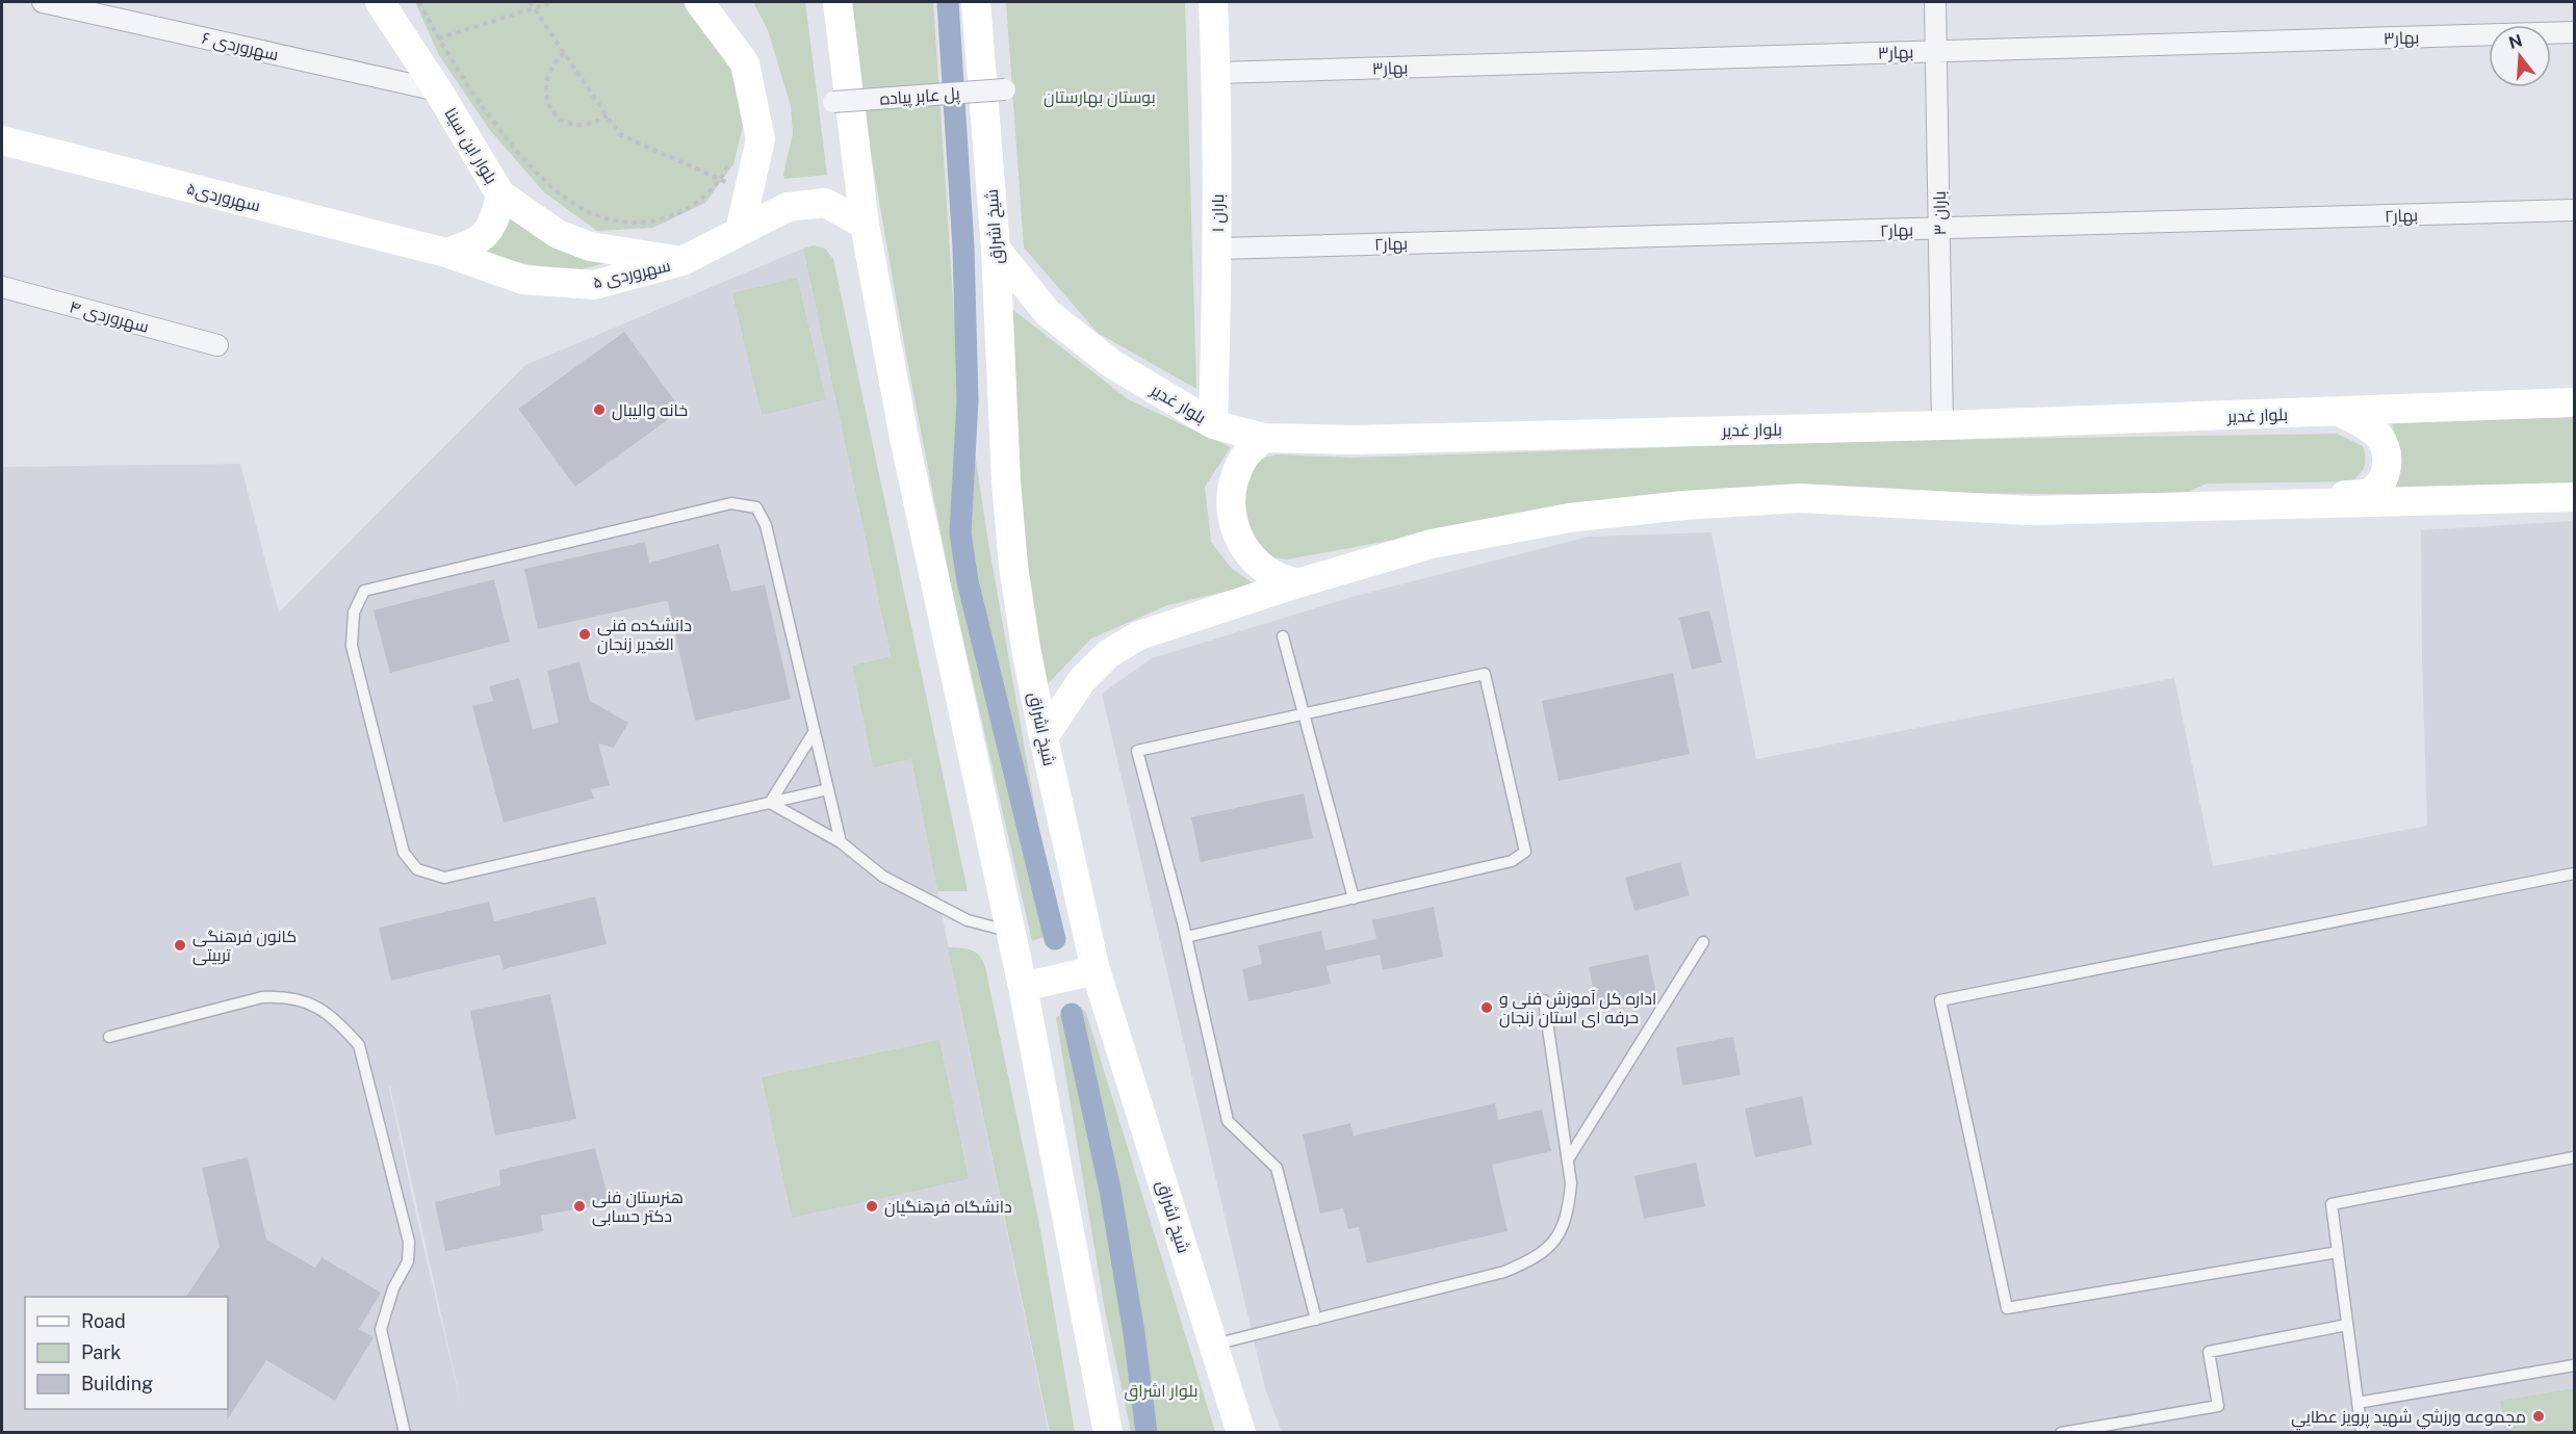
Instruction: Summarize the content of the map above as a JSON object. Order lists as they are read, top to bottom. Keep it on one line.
{"streets":{"main road":["بلوار ابن سینا","سهروردی۵","باران ۱","شیخ اشراق","سهروردی ۵","بلوار غدیر"],"street":["بهار۳","سهروردی ۶","پل عابر پیاده","باران ۳","بهار۲","سهروردی ۴"]},"crossings":[["بهار۳","باران ۱"],["بهار۳","باران ۳"],["سهروردی ۶","بلوار ابن سینا"],["بلوار ابن سینا","سهروردی ۵"],["سهروردی۵","سهروردی ۵"],["باران ۱","بهار۲"],["باران ۱","بلوار غدیر"],["باران ۳","بهار۲"],["باران ۳","بلوار غدیر"],["شیخ اشراق","بلوار غدیر"]],"parks":["بوستان بهارستان","بلوار اشراق"],"places":["خانه والیبال","دانشکده فنی الغدیر زنجان","کانون فرهنگی تربیتی","اداره کل آموزش فنی و حرفه ای استان زنجان","هنرستان فنی دکتر حسابی","دانشگاه فرهنگیان","مجموعه ورزشي شهيد پرویز عطايي"],"legend":["Road","Park","Building"],"north":"top"}
